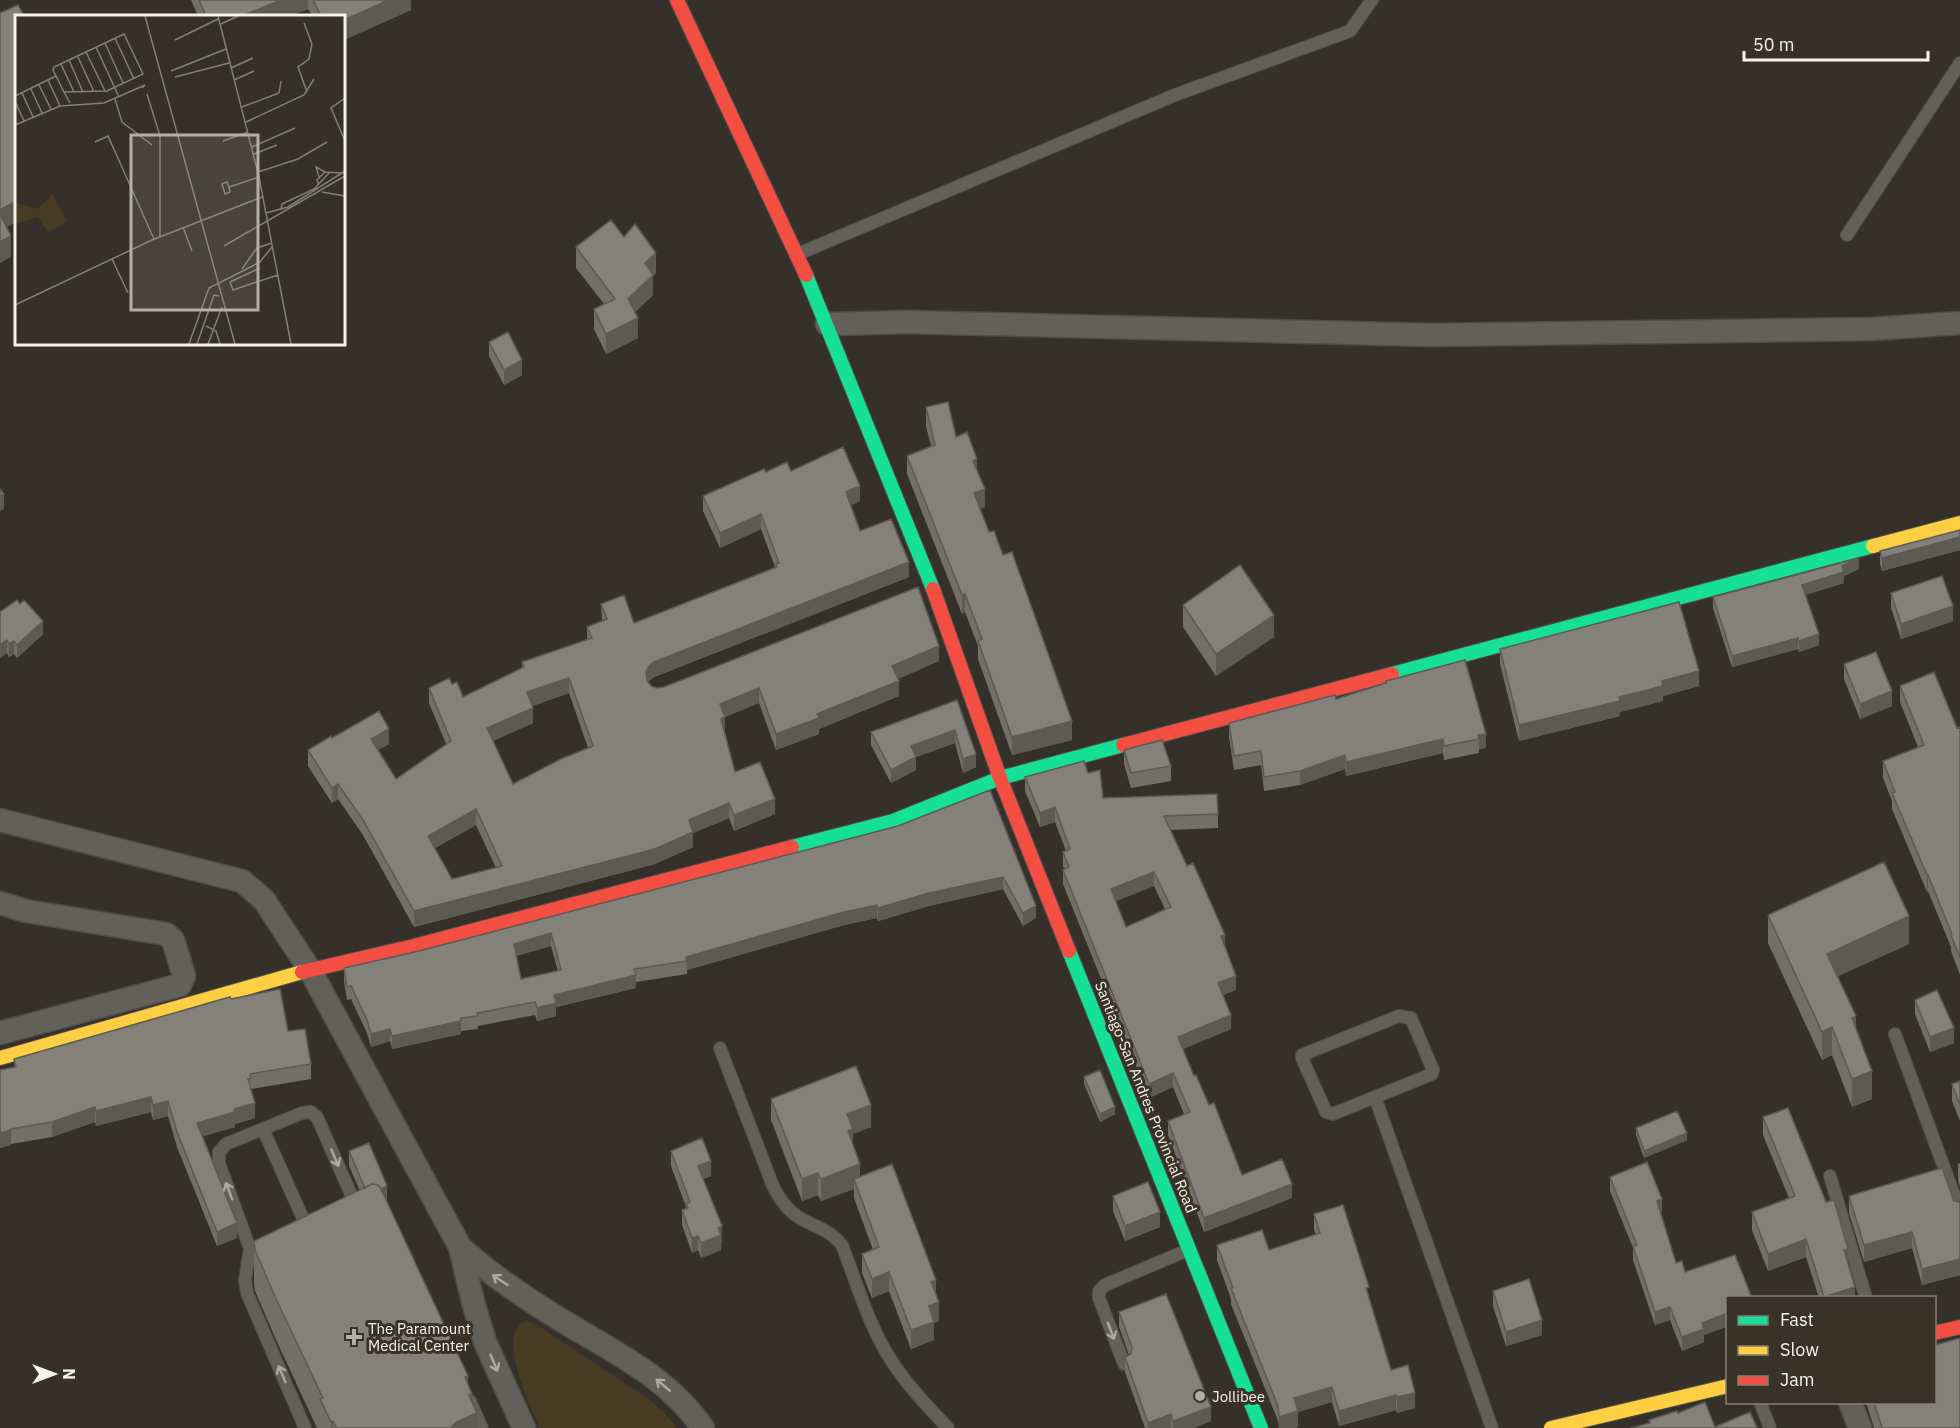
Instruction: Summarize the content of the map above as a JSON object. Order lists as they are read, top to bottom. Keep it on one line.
{"streets":{"main road":["Santiago-San Andres Provincial Road"]},"places":{"health":["The Paramount Medical Center"],"other":["Jollibee"]},"legend":["Fast","Slow","Jam"],"scale_bar":"50 m","north":"right"}
